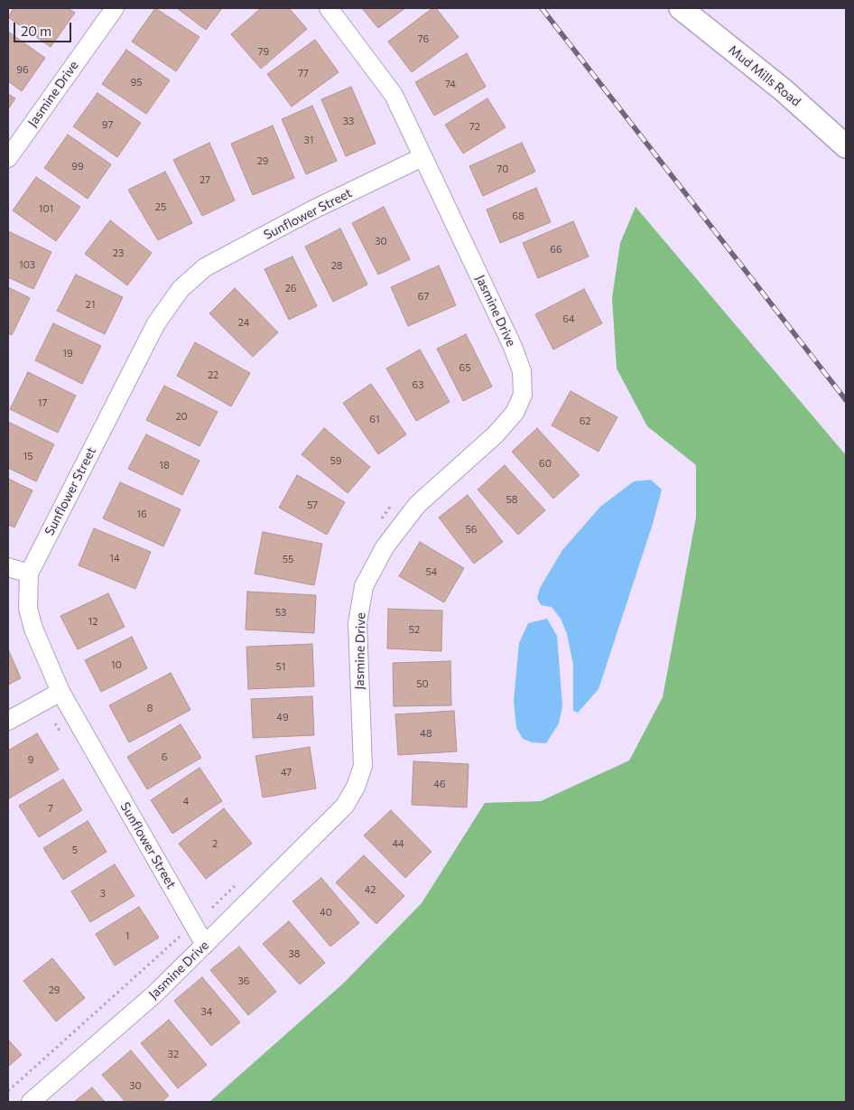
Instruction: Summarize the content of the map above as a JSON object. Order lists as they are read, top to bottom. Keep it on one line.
{"streets":{"street":["Mud Mills Road","Jasmine Drive","Sunflower Street"]},"crossings":[["Jasmine Drive","Sunflower Street"]],"house_numbers":["76","79","96","77","95","74","33","97","72","31","29","99","70","27","25","101","68","30","66","23","103","28","26","67","21","64","24","19","65","22","63","17","20","61","62","15","59","60","18","58","57","16","56","14","55","54","53","12","52","10","51","50","8","49","48","6","9","47","46","4","7","2","44","5","42","3","40","1","38","36","29","34","32","30"],"scale_bar":"20 m"}
